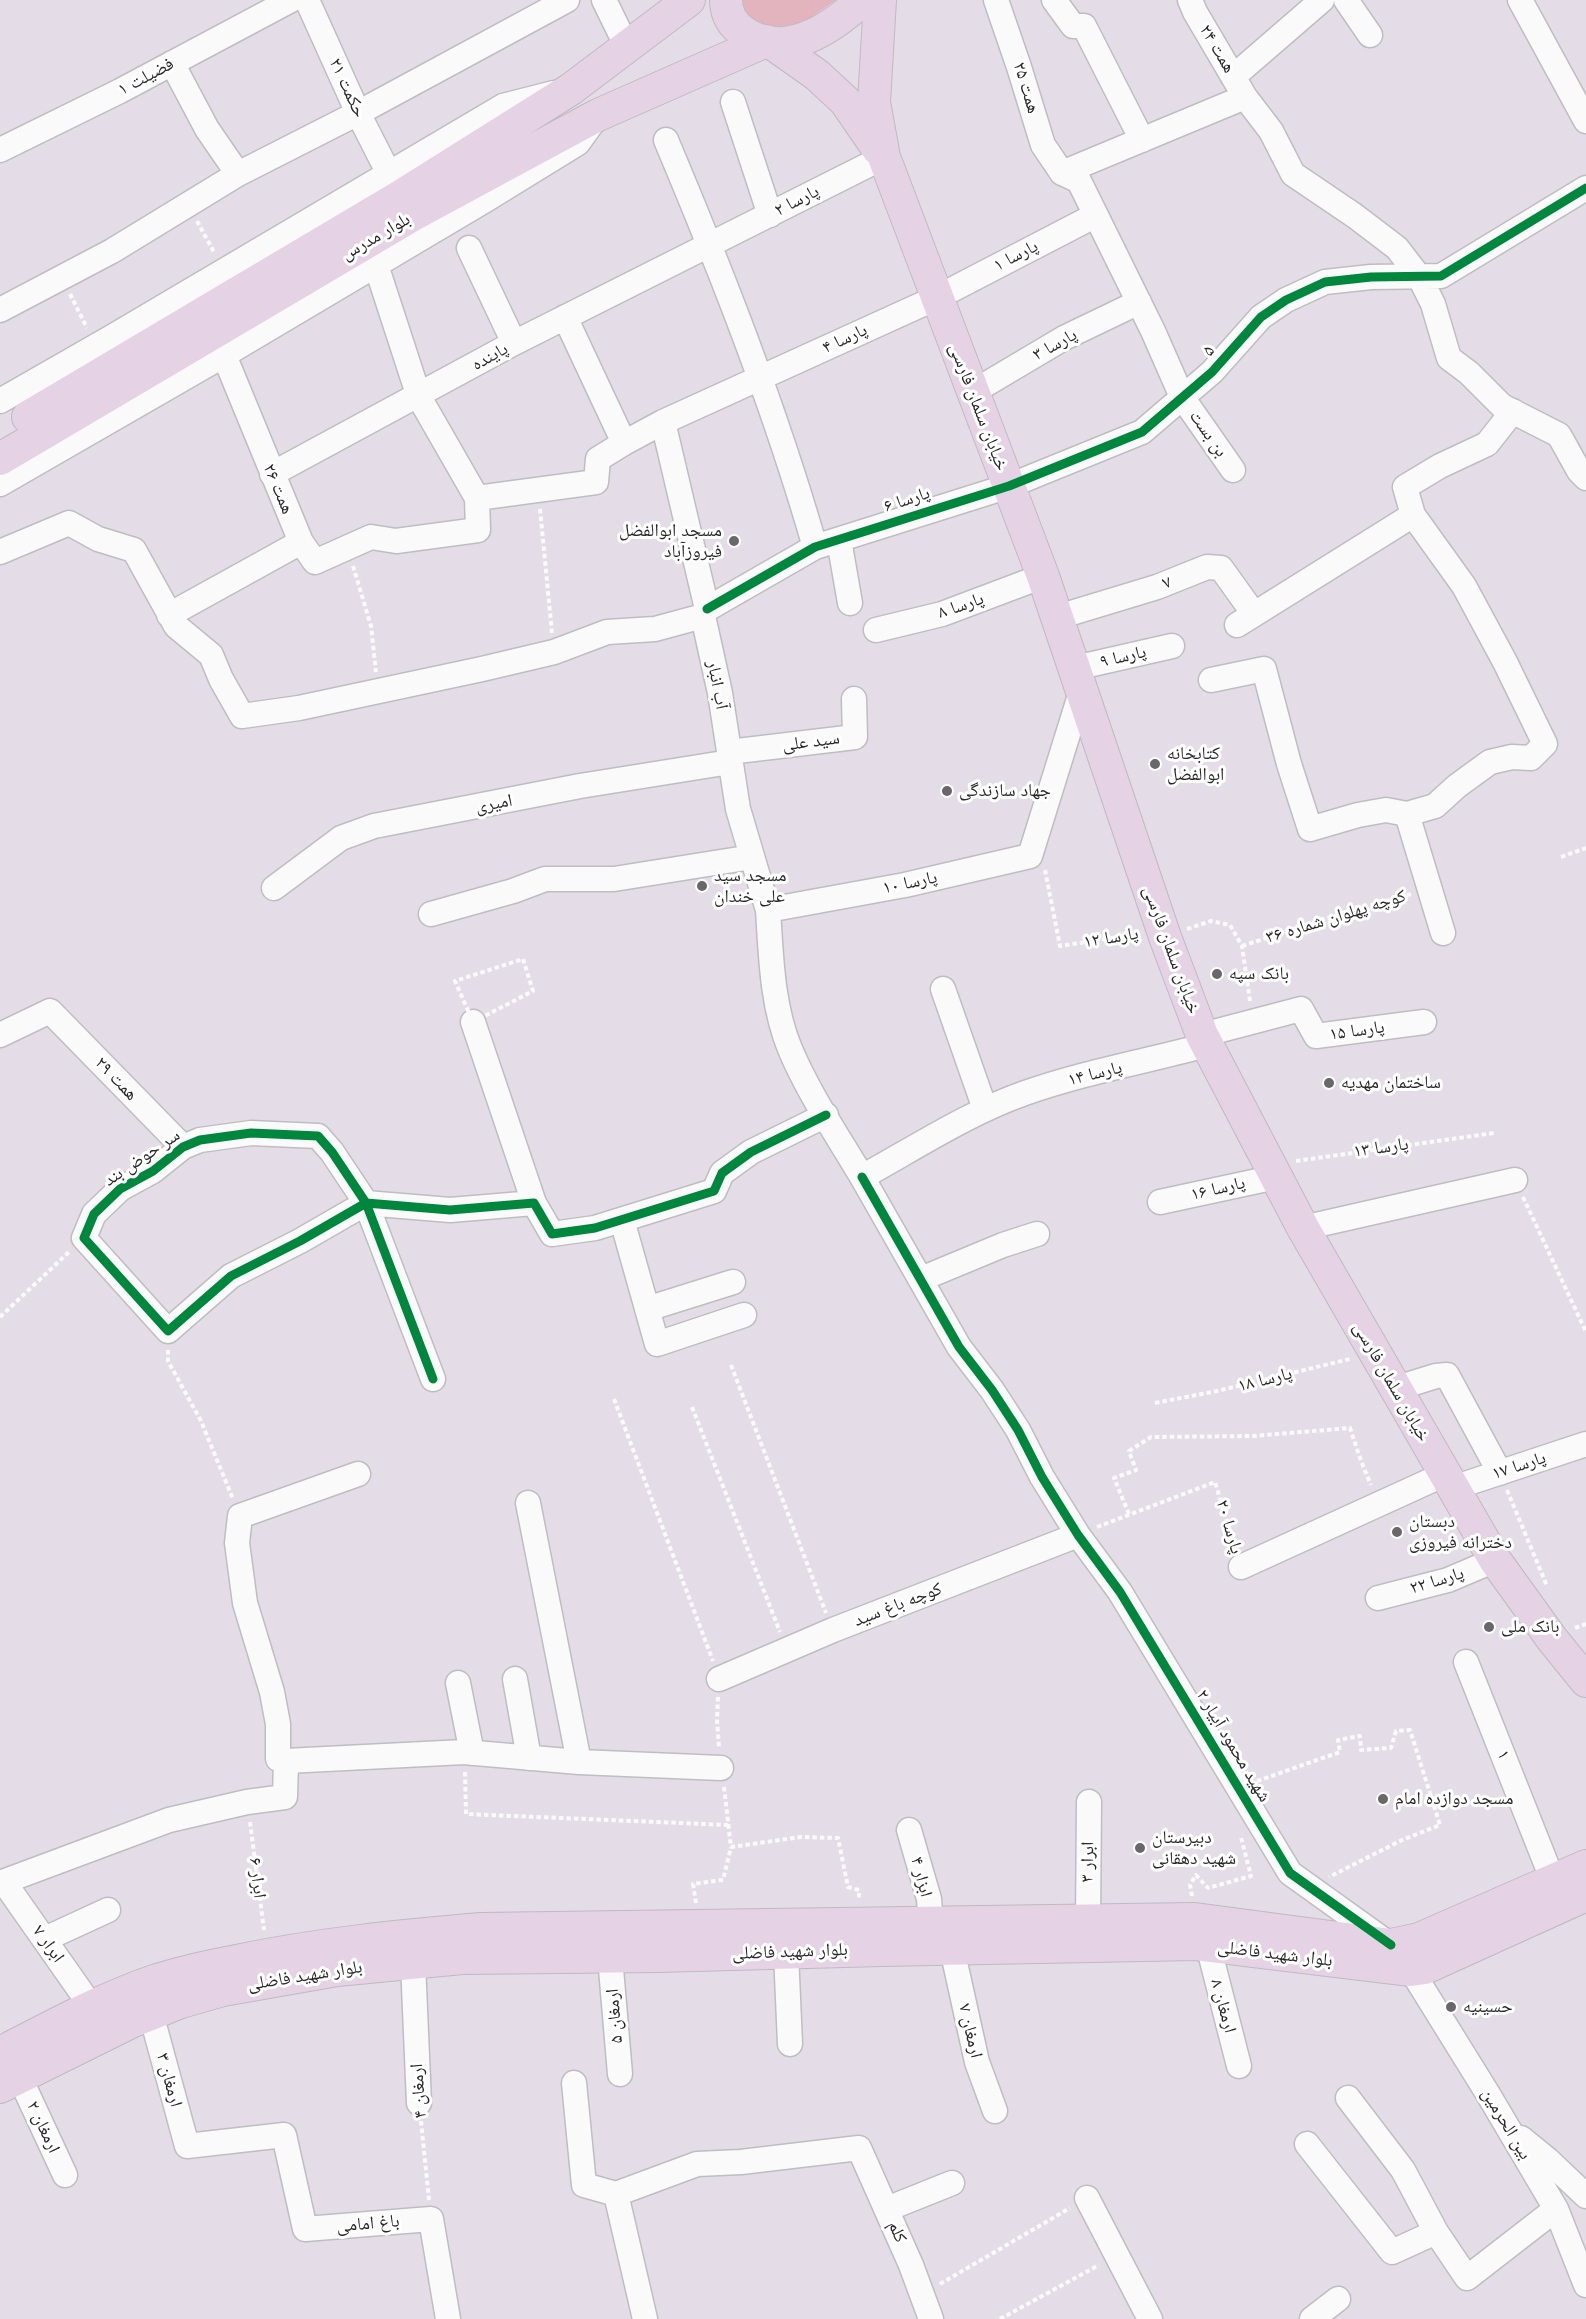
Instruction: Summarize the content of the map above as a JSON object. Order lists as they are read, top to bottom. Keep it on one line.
{"streets":{"main road":["بلوار مدرس","خیابان سلمان فارسی","بلوار شهید فاضلی"],"street":["همت ۲۴","فضیلت ۱","حکمت ۲۱","همت ۲۵","پارسا ۲","پارسا ۱","پارسا ۴","پارسا ۳","۵","پاینده","بن بست","همت ۲۶","پارسا ۶","۷","پارسا ۸","پارسا ۹","آب انبار","سید علی","امیری","پارسا ۱۰","پارسا ۱۵","پارسا ۱۴","همت ۲۹","سر حوض بند","پارسا ۱۶","پارسا ۱۷","پارسا ۲۰","پارسا ۲۲","کوچه باغ سید","شهید محمود آبیار ۲","۱","ابرار ۳","ابزار ۴","ابرار ۷","ارمغان ۸","ارمغان ۵","ارمغان ۷","ارمغان ۳","ارمغان ۴","بین الحرمین","ارمغان ۲","باغ امامی","کلم"],"path":["کوچه پهلوان شماره ۳۶","پارسا ۱۲","پارسا ۱۳","پارسا ۱۸","ابرار ۶"]},"crossings":[["همت ۲۴","۵"],["همت ۲۵","پارسا ۱"],["همت ۲۵","پارسا ۳"],["همت ۲۵","بن بست"],["پارسا ۲","پاینده"],["پارسا ۲","خیابان سلمان فارسی"],["بلوار مدرس","خیابان سلمان فارسی"],["پارسا ۱","پارسا ۴"],["پارسا ۱","خیابان سلمان فارسی"],["پارسا ۴","خیابان سلمان فارسی"],["پارسا ۴","آب انبار"],["پارسا ۳","خیابان سلمان فارسی"],["پارسا ۳","بن بست"],["۵","خیابان سلمان فارسی"],["۵","بن بست"],["۵","پارسا ۶"],["پاینده","همت ۲۶"],["خیابان سلمان فارسی","پارسا ۶"],["خیابان سلمان فارسی","۷"],["خیابان سلمان فارسی","پارسا ۸"],["خیابان سلمان فارسی","پارسا ۹"],["خیابان سلمان فارسی","پارسا ۱۰"],["خیابان سلمان فارسی","پارسا ۱۲"],["خیابان سلمان فارسی","پارسا ۱۵"],["خیابان سلمان فارسی","پارسا ۱۴"],["خیابان سلمان فارسی","پارسا ۱۳"],["خیابان سلمان فارسی","پارسا ۱۶"],["خیابان سلمان فارسی","پارسا ۱۸"],["خیابان سلمان فارسی","پارسا ۱۷"],["خیابان سلمان فارسی","پارسا ۲۰"],["خیابان سلمان فارسی","پارسا ۲۲"],["پارسا ۶","آب انبار"],["پارسا ۹","پارسا ۱۰"],["آب انبار","سید علی"],["آب انبار","امیری"],["سید علی","امیری"],["پارسا ۱۰","پارسا ۱۲"],["پارسا ۱۰","شهید محمود آبیار ۲"],["کوچه پهلوان شماره ۳۶","پارسا ۱۲"],["پارسا ۱۵","پارسا ۱۴"],["پارسا ۱۴","شهید محمود آبیار ۲"],["همت ۲۹","سر حوض بند"],["پارسا ۱۳","پارسا ۱۶"],["پارسا ۱۷","پارسا ۲۰"],["پارسا ۲۰","کوچه باغ سید"],["پارسا ۲۰","شهید محمود آبیار ۲"],["کوچه باغ سید","شهید محمود آبیار ۲"],["شهید محمود آبیار ۲","بلوار شهید فاضلی"],["۱","بلوار شهید فاضلی"],["ابرار ۳","بلوار شهید فاضلی"],["ابزار ۴","بلوار شهید فاضلی"],["ابرار ۶","بلوار شهید فاضلی"],["ابرار ۷","بلوار شهید فاضلی"],["بلوار شهید فاضلی","ارمغان ۸"],["بلوار شهید فاضلی","ارمغان ۵"],["بلوار شهید فاضلی","ارمغان ۷"],["بلوار شهید فاضلی","ارمغان ۳"],["بلوار شهید فاضلی","ارمغان ۴"],["بلوار شهید فاضلی","بین الحرمین"],["بلوار شهید فاضلی","ارمغان ۲"],["ارمغان ۳","باغ امامی"],["ارمغان ۴","باغ امامی"]],"places":["مسجد ابوالفضل فیروزآباد","کتابخانه ابوالفضل","جهاد سازندگی","مسجد سید علی خندان","بانک سپه","ساختمان مهدیه","دبستان دخترانه فیروزی","بانک ملی","مسجد دوازده امام","دبیرستان شهید دهقانی","حسینیه"]}
